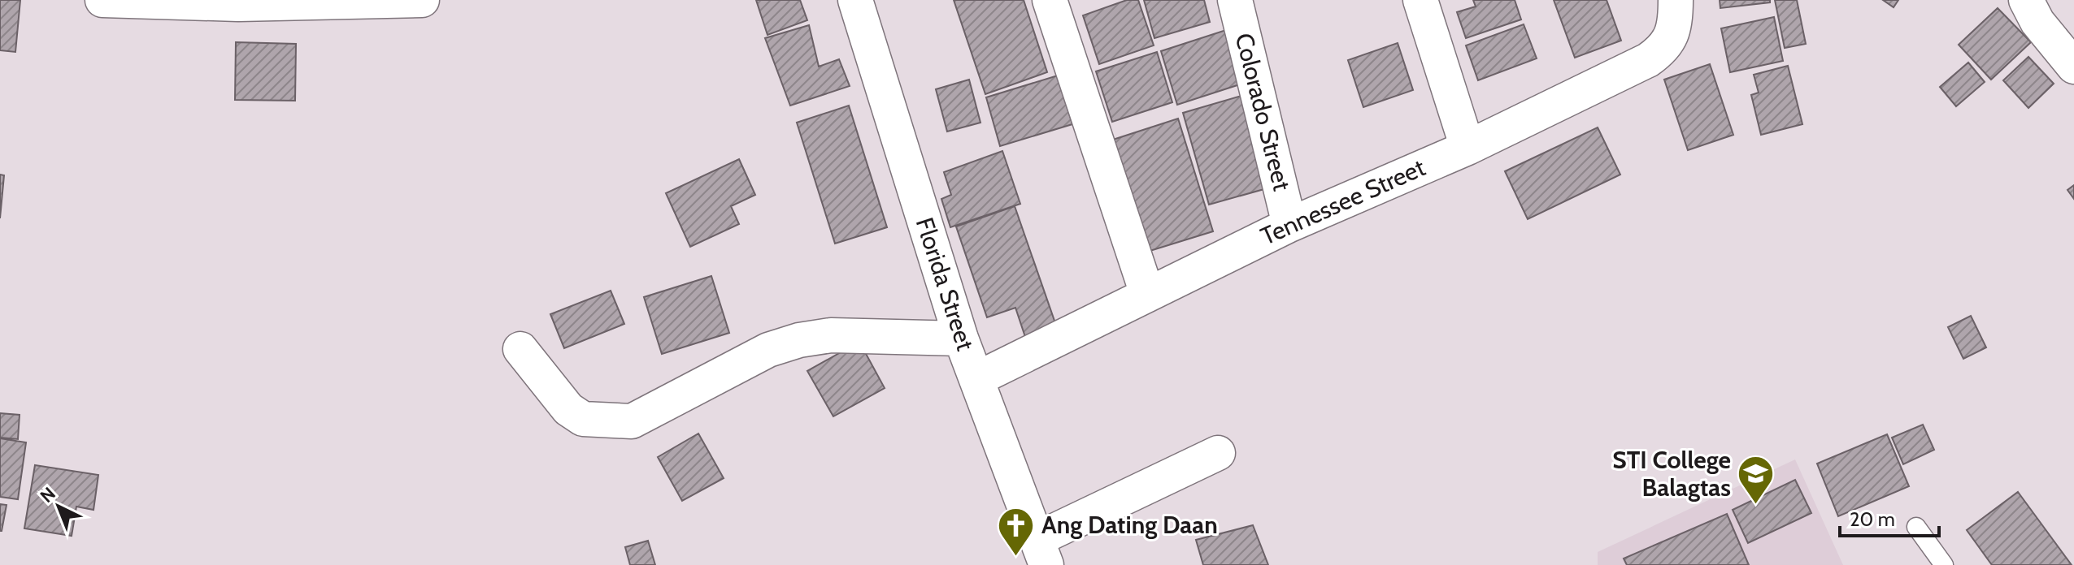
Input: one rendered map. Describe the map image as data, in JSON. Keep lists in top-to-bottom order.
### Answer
{
  "streets": {
    "street": ["Colorado Street", "Tennessee Street", "Florida Street"]
  },
  "crossings": [
    ["Colorado Street", "Tennessee Street"],
    ["Tennessee Street", "Florida Street"]
  ],
  "places": {
    "school or university": ["STI College Balagtas"],
    "church": ["Ang Dating Daan"]
  },
  "scale_bar": "20 m",
  "north": "top left"
}
